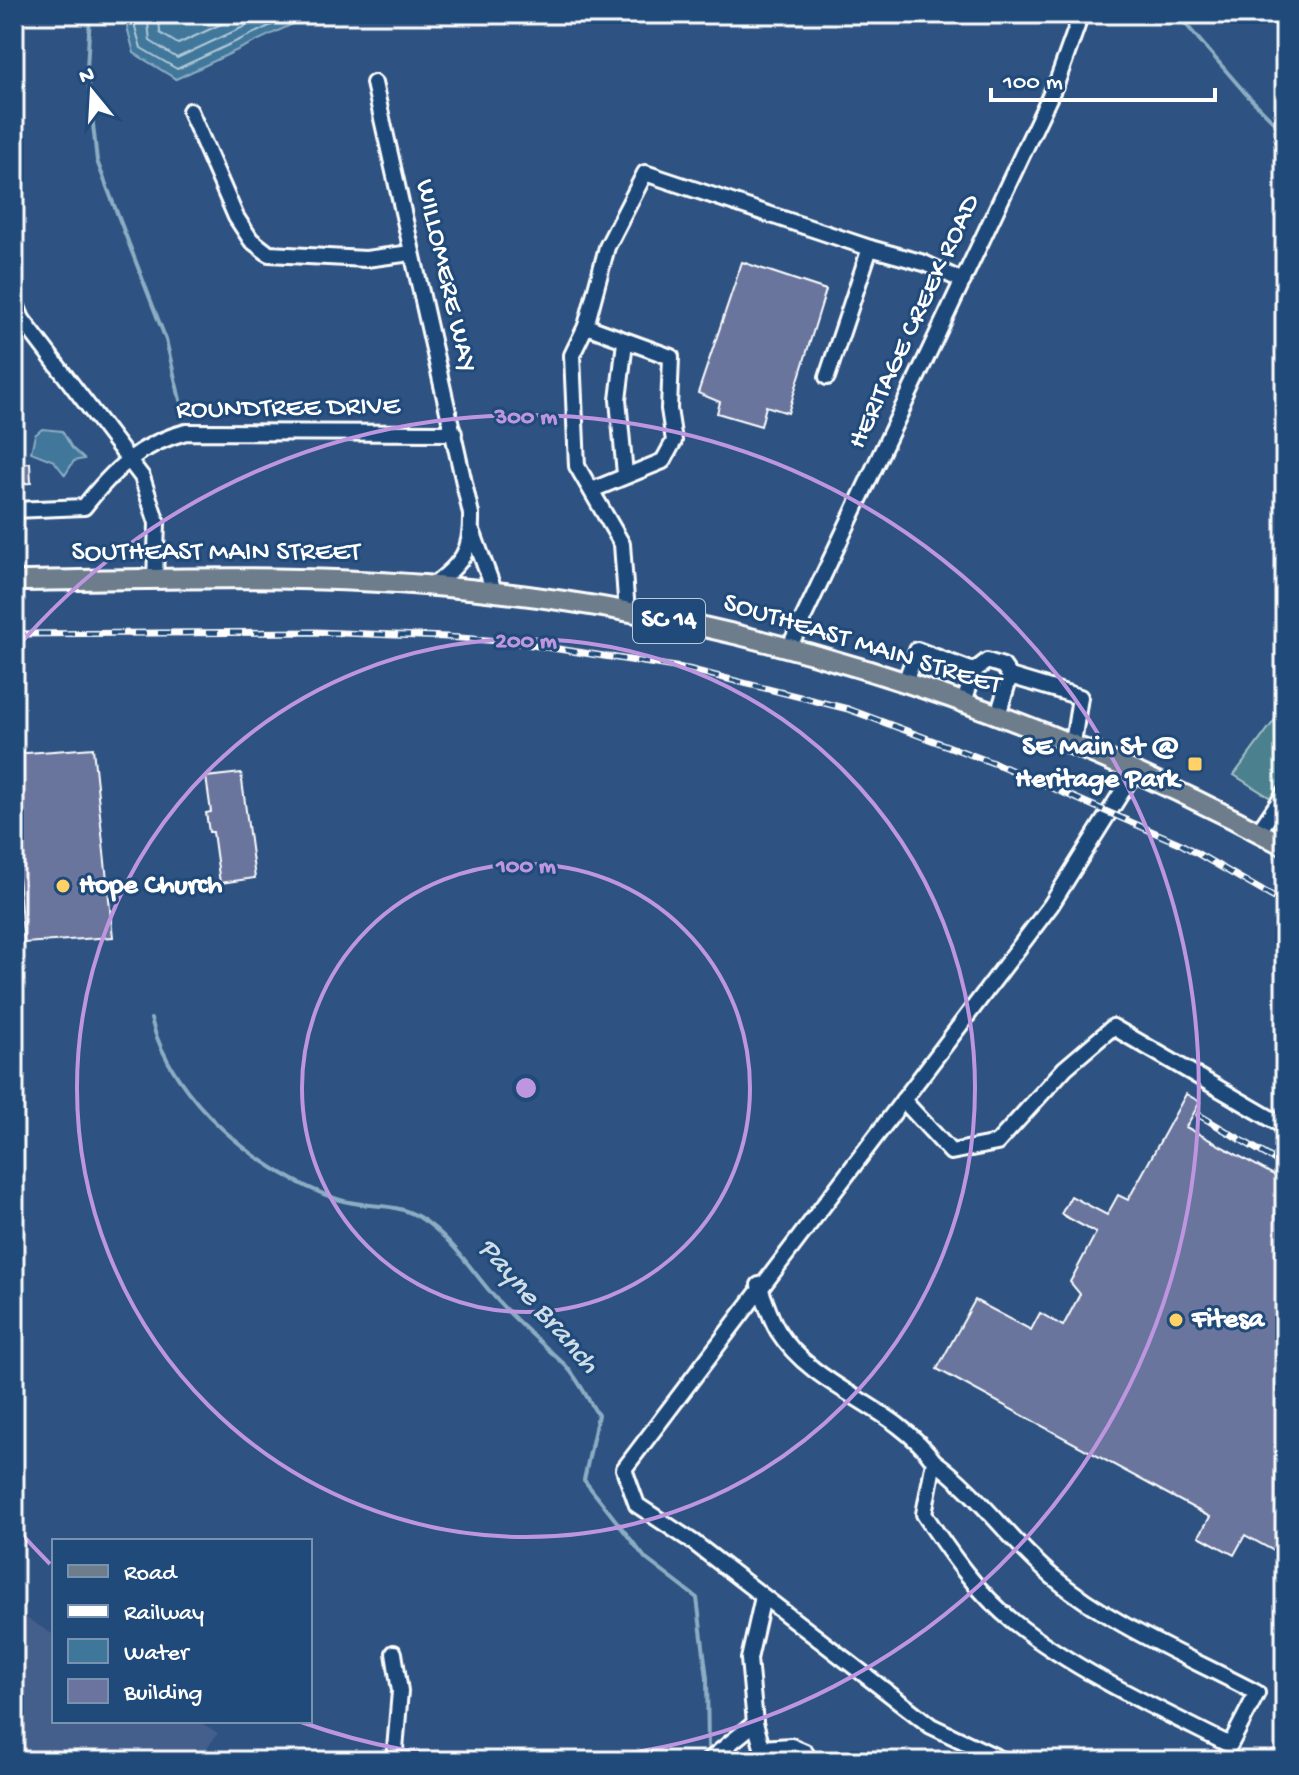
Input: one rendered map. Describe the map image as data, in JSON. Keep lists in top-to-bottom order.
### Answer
{
  "streets": {
    "main road": ["SOUTHEAST MAIN STREET", "SC 14"],
    "street": ["WILLOMERE WAY", "HERITAGE CREEK ROAD", "ROUNDTREE DRIVE"]
  },
  "crossings": [
    ["WILLOMERE WAY", "ROUNDTREE DRIVE"],
    ["WILLOMERE WAY", "SOUTHEAST MAIN STREET"],
    ["HERITAGE CREEK ROAD", "SOUTHEAST MAIN STREET"]
  ],
  "water": ["Payne Branch"],
  "places": {
    "transit": ["SE Main St @ Heritage Park"],
    "other": ["Hope Church", "Fitesa"]
  },
  "legend": [
    "Road",
    "Railway",
    "Water",
    "Building"
  ],
  "scale_bar": "100 m",
  "north": "top",
  "rings": ["300 m", "200 m", "100 m"]
}
